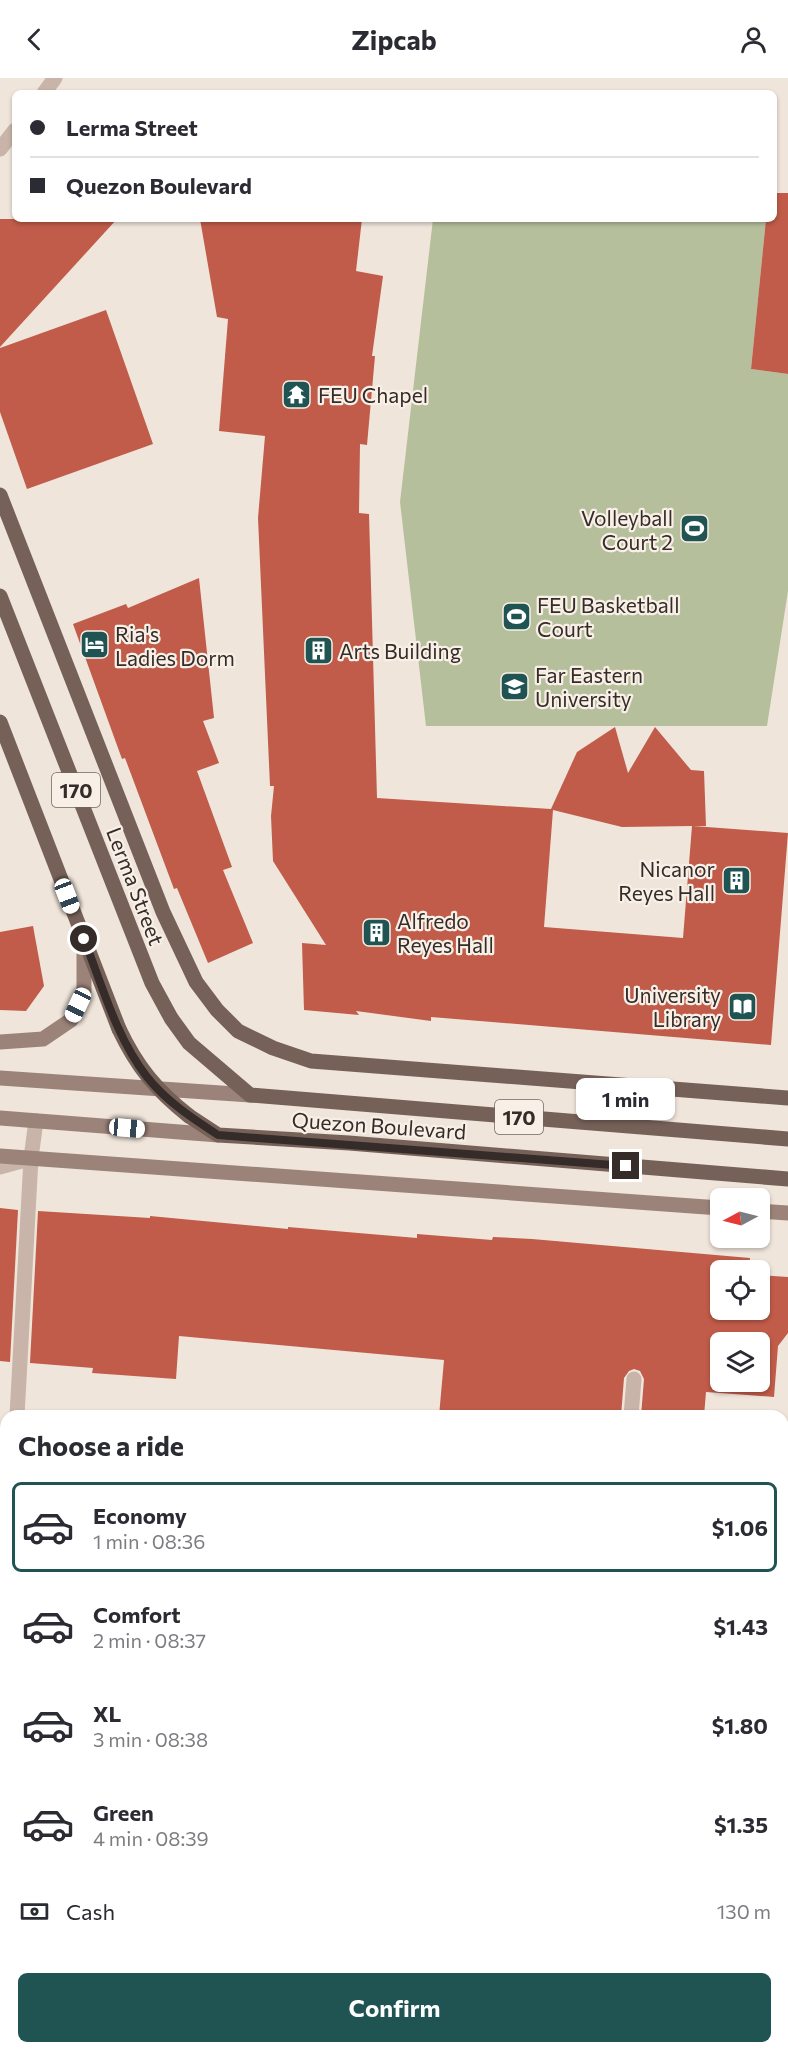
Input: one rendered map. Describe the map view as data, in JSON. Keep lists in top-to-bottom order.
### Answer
{
  "streets": {
    "main road": ["170", "Lerma Street", "Quezon Boulevard"]
  },
  "crossings": [
    ["170", "Quezon Boulevard"],
    ["Lerma Street", "Quezon Boulevard"]
  ],
  "places": {
    "temple": ["FEU Chapel"],
    "sports": ["Volleyball Court 2", "FEU Basketball Court"],
    "hotel": ["Ria's Ladies Dorm"],
    "building": ["Arts Building", "Nicanor Reyes Hall", "Alfredo Reyes Hall"],
    "school or university": ["Far Eastern University"],
    "library": ["University Library"]
  },
  "north": "left",
  "page": {
    "header": "Zipcab",
    "banner": ["Lerma Street", "Quezon Boulevard"],
    "bubble": "1 min",
    "heading": "Choose a ride",
    "list": [
      {
        "name": "Economy",
        "note": "1 min · 08:36",
        "value": "$1.06"
      },
      {
        "name": "Comfort",
        "note": "2 min · 08:37",
        "value": "$1.43"
      },
      {
        "name": "XL",
        "note": "3 min · 08:38",
        "value": "$1.80"
      },
      {
        "name": "Green",
        "note": "4 min · 08:39",
        "value": "$1.35"
      }
    ],
    "pay": ["Cash", "130 m"],
    "buttons": "Confirm"
  }
}
